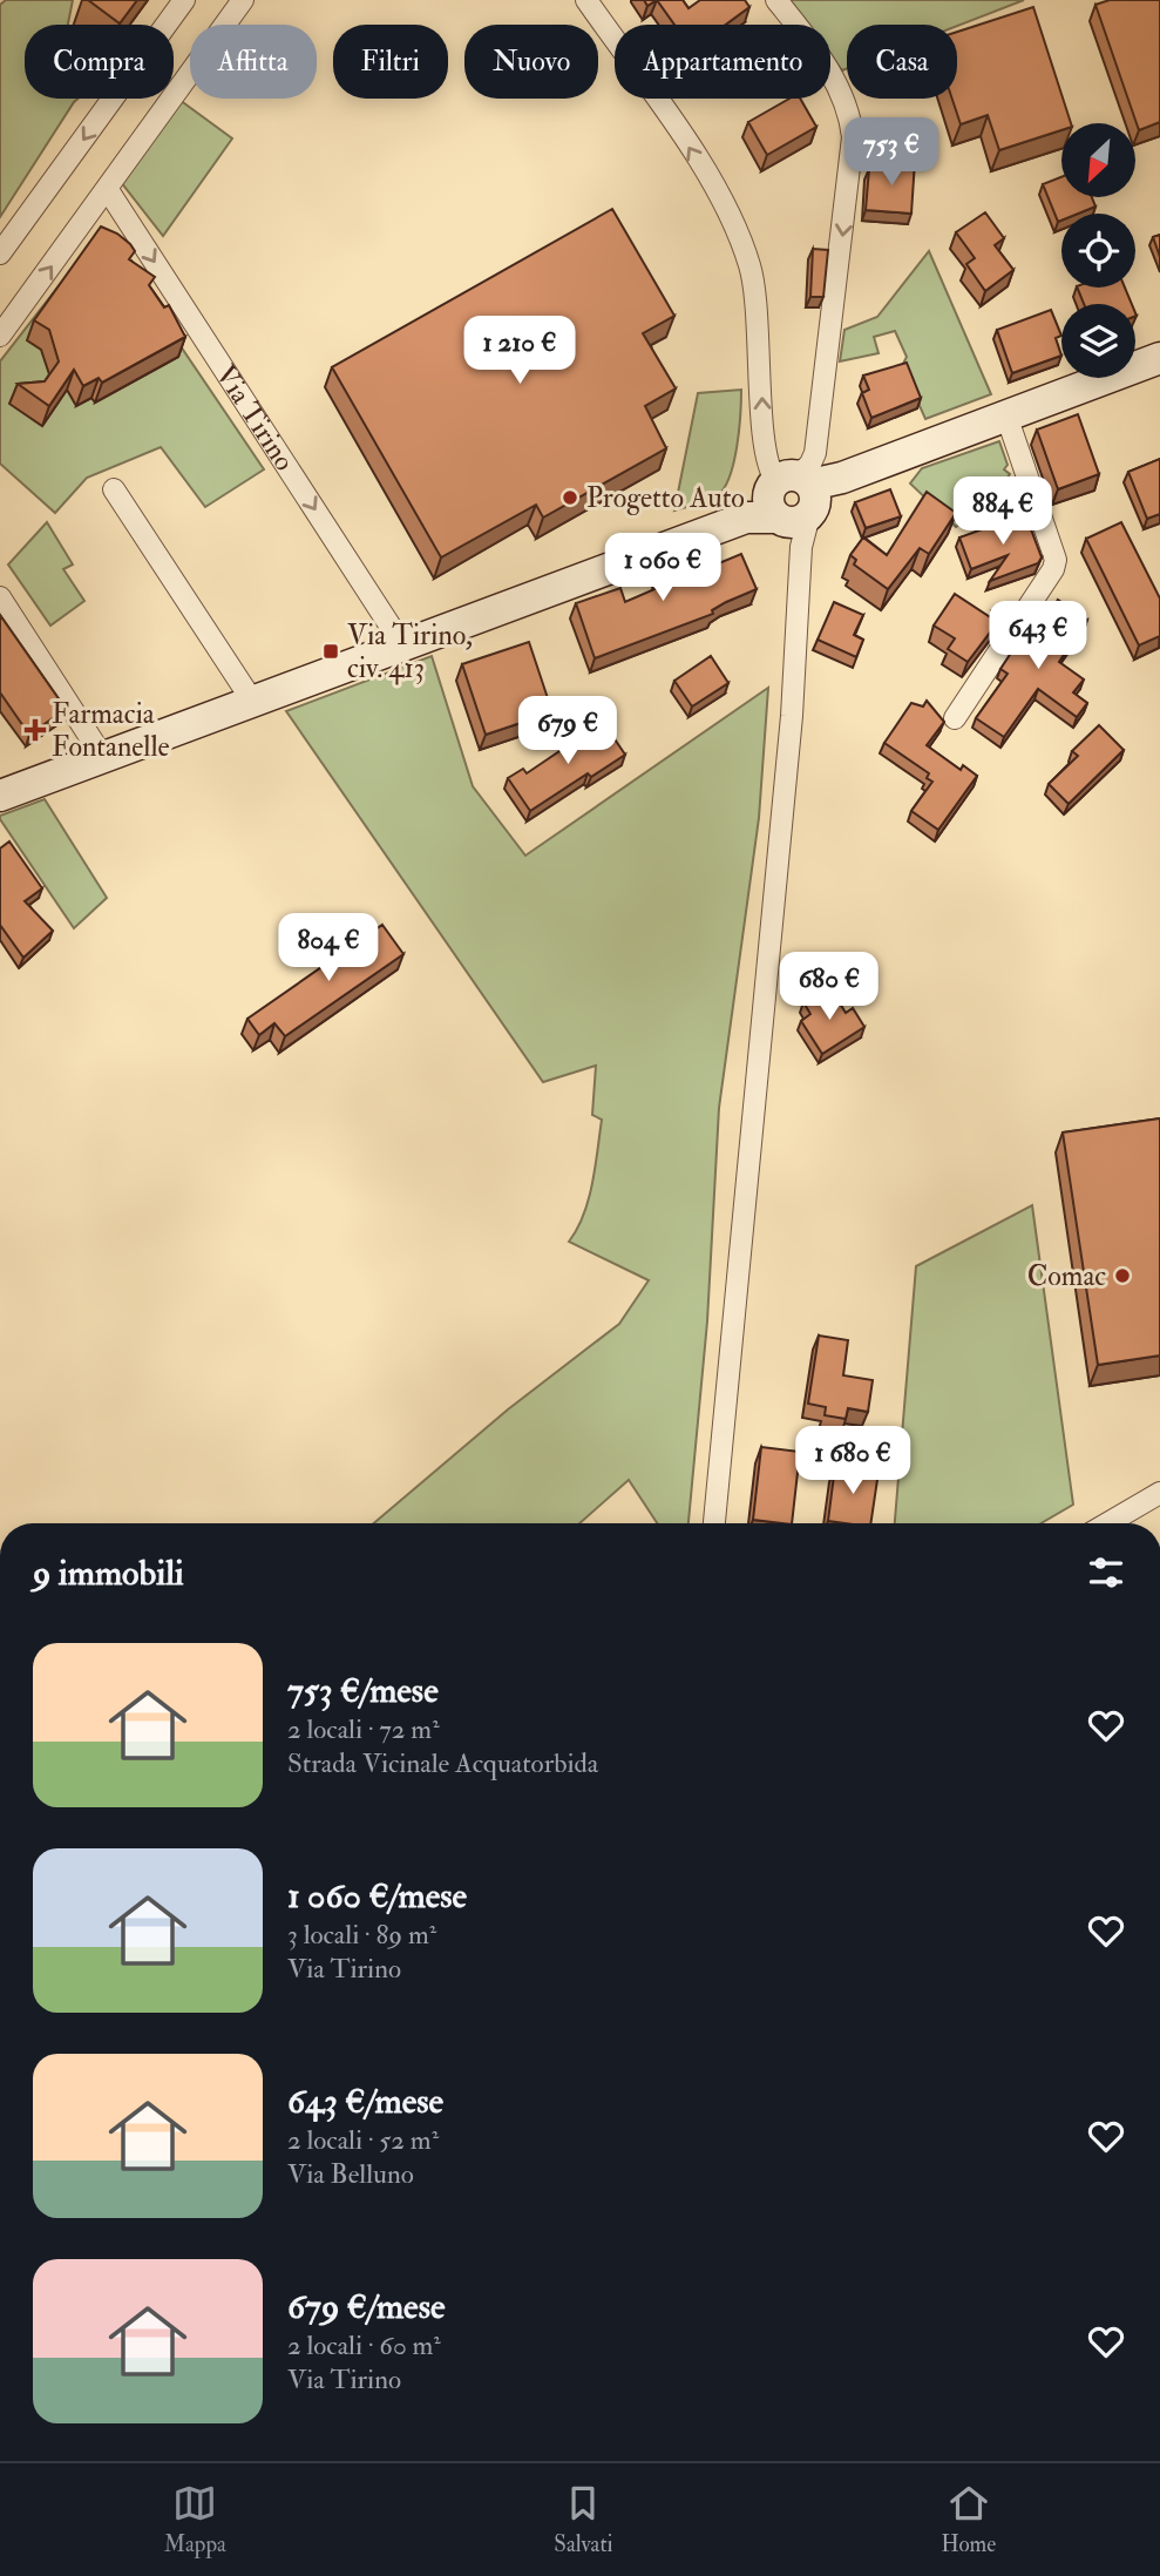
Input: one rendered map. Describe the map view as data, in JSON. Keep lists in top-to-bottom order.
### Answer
{
  "streets": {
    "street": ["Via Tirino"]
  },
  "places": {
    "other": ["Progetto Auto", "Comac"],
    "transit": ["Via Tirino, civ. 413"],
    "health": ["Farmacia Fontanelle"]
  },
  "north": "bottom left",
  "page": {
    "chip": [
      "Compra",
      "Affitta",
      "Filtri",
      "Nuovo",
      "Appartamento",
      "Casa"
    ],
    "price": [
      "753 €",
      "1 210 €",
      "884 €",
      "1 060 €",
      "643 €",
      "679 €",
      "804 €",
      "680 €",
      "1 680 €"
    ],
    "heading": "9 immobili",
    "list": [
      {
        "name": "753 €/mese",
        "note": "2 locali · 72 m² · Strada Vicinale Acquatorbida"
      },
      {
        "name": "1 060 €/mese",
        "note": "3 locali · 89 m² · Via Tirino"
      },
      {
        "name": "643 €/mese",
        "note": "2 locali · 52 m² · Via Belluno"
      },
      {
        "name": "679 €/mese",
        "note": "2 locali · 60 m² · Via Tirino"
      }
    ],
    "tabs": ["Mappa", "Salvati", "Home"]
  }
}
